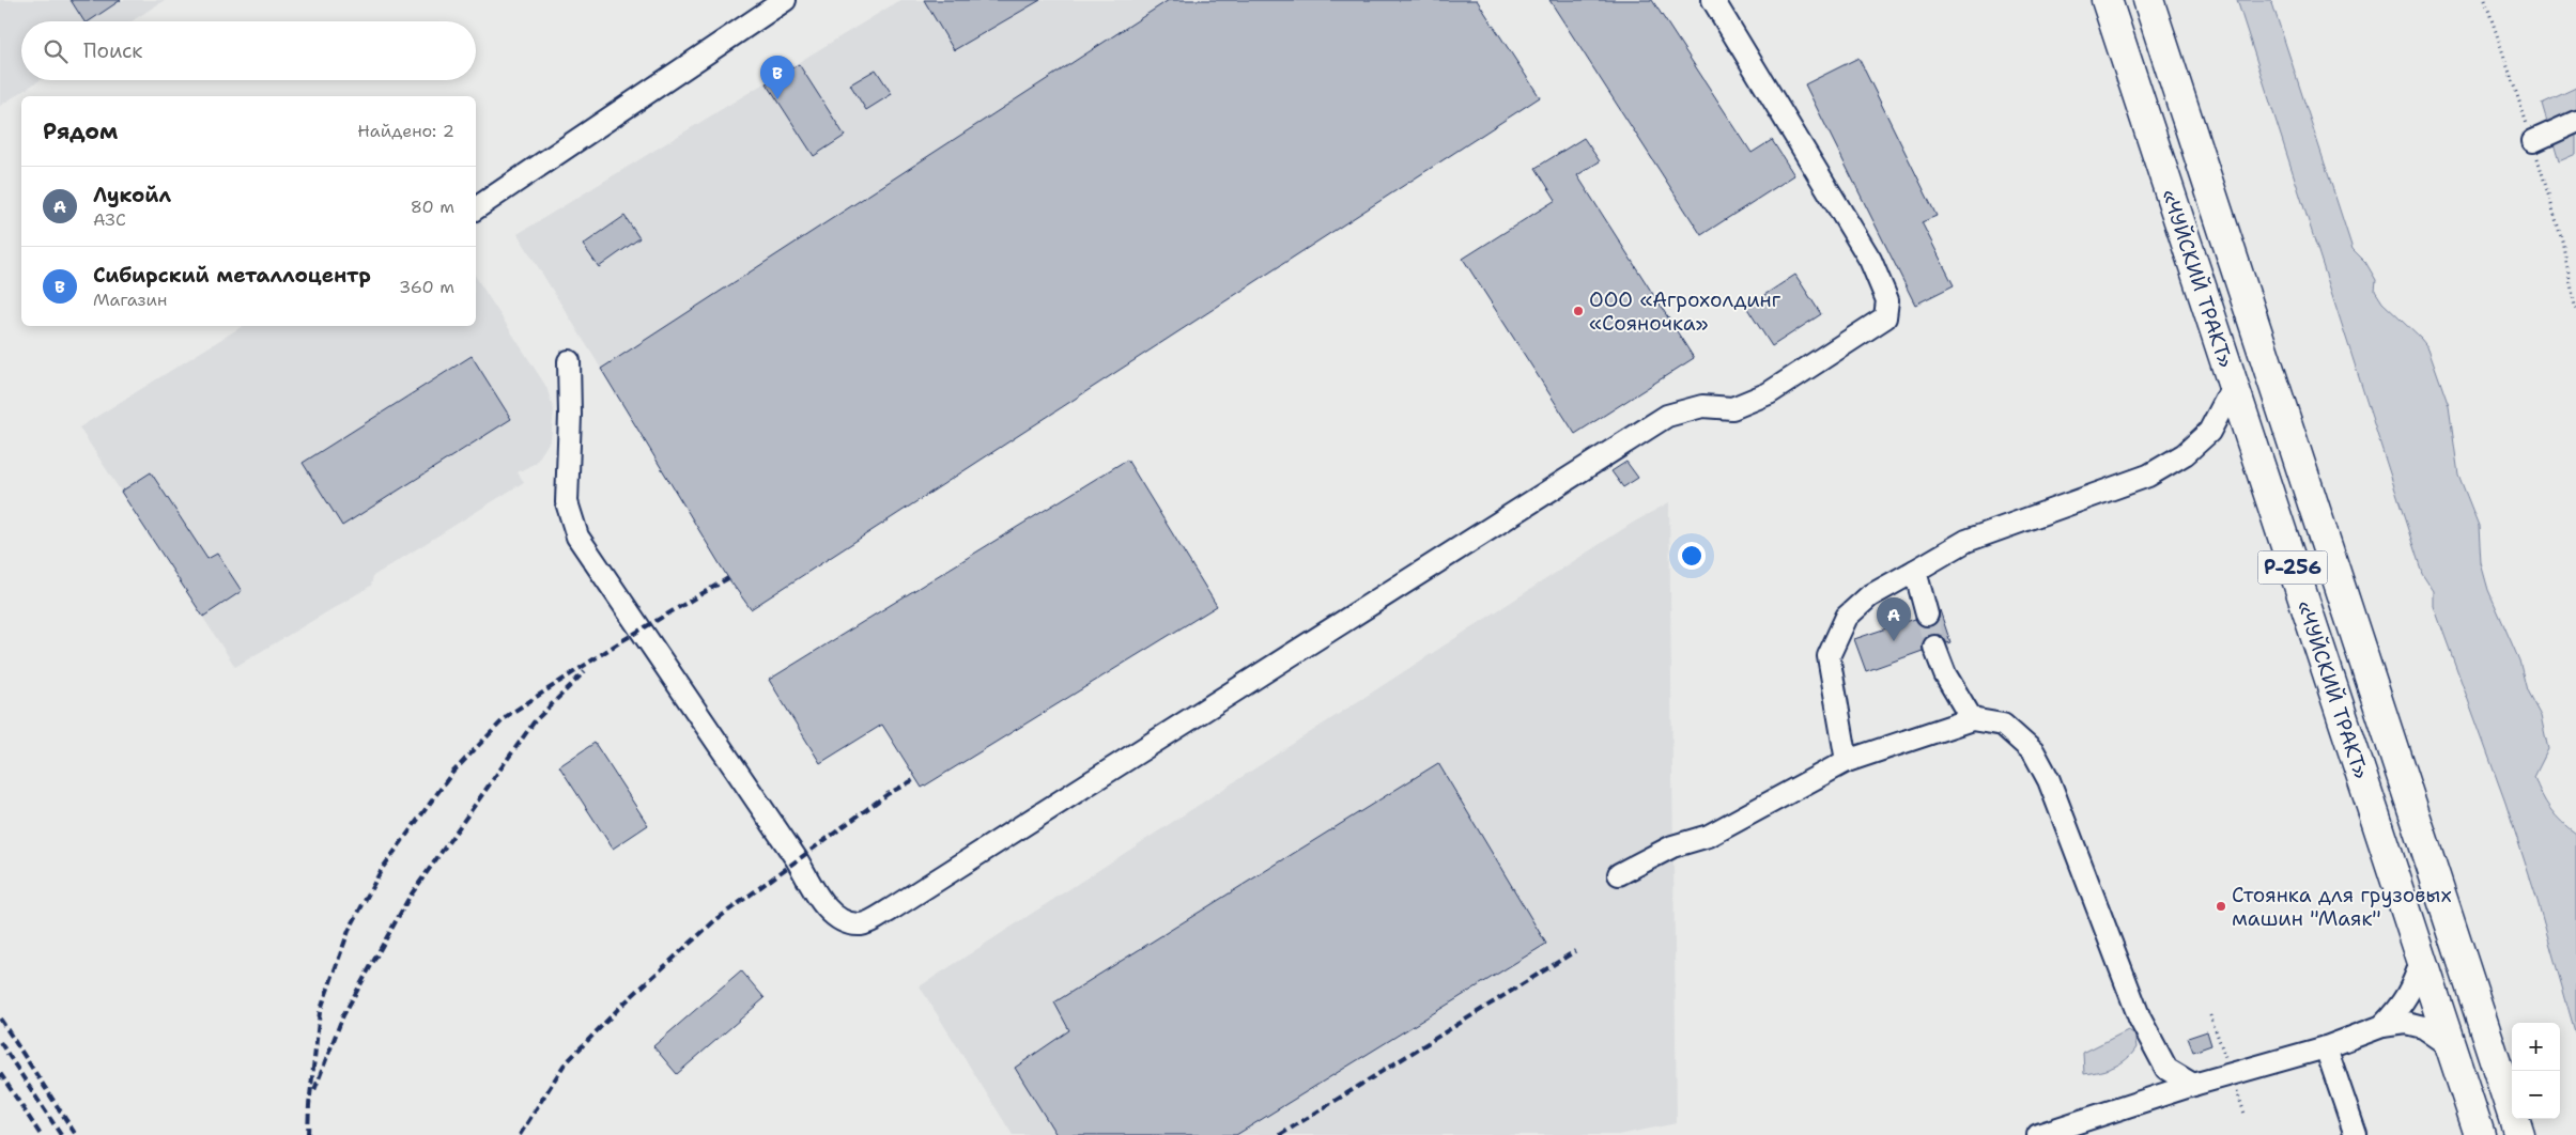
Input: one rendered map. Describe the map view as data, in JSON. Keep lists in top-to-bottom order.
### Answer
{
  "streets": {
    "highway": ["«ЧУЙСКИЙ ТРАКТ»", "Р-256"]
  },
  "places": ["ООО «Агрохолдинг «Сояночка»", "Стоянка для грузовых машин \"Маяк\""],
  "page": {
    "search": "Поиск",
    "pins": ["B", "A"],
    "heading": ["Рядом", "Найдено: 2"],
    "list": [
      {
        "mark": "A",
        "name": "Лукойл",
        "note": "АЗС",
        "value": "80 m"
      },
      {
        "mark": "B",
        "name": "Сибирский металлоцентр",
        "note": "Магазин",
        "value": "360 m"
      }
    ],
    "map_buttons": ["+", "−"]
  }
}
